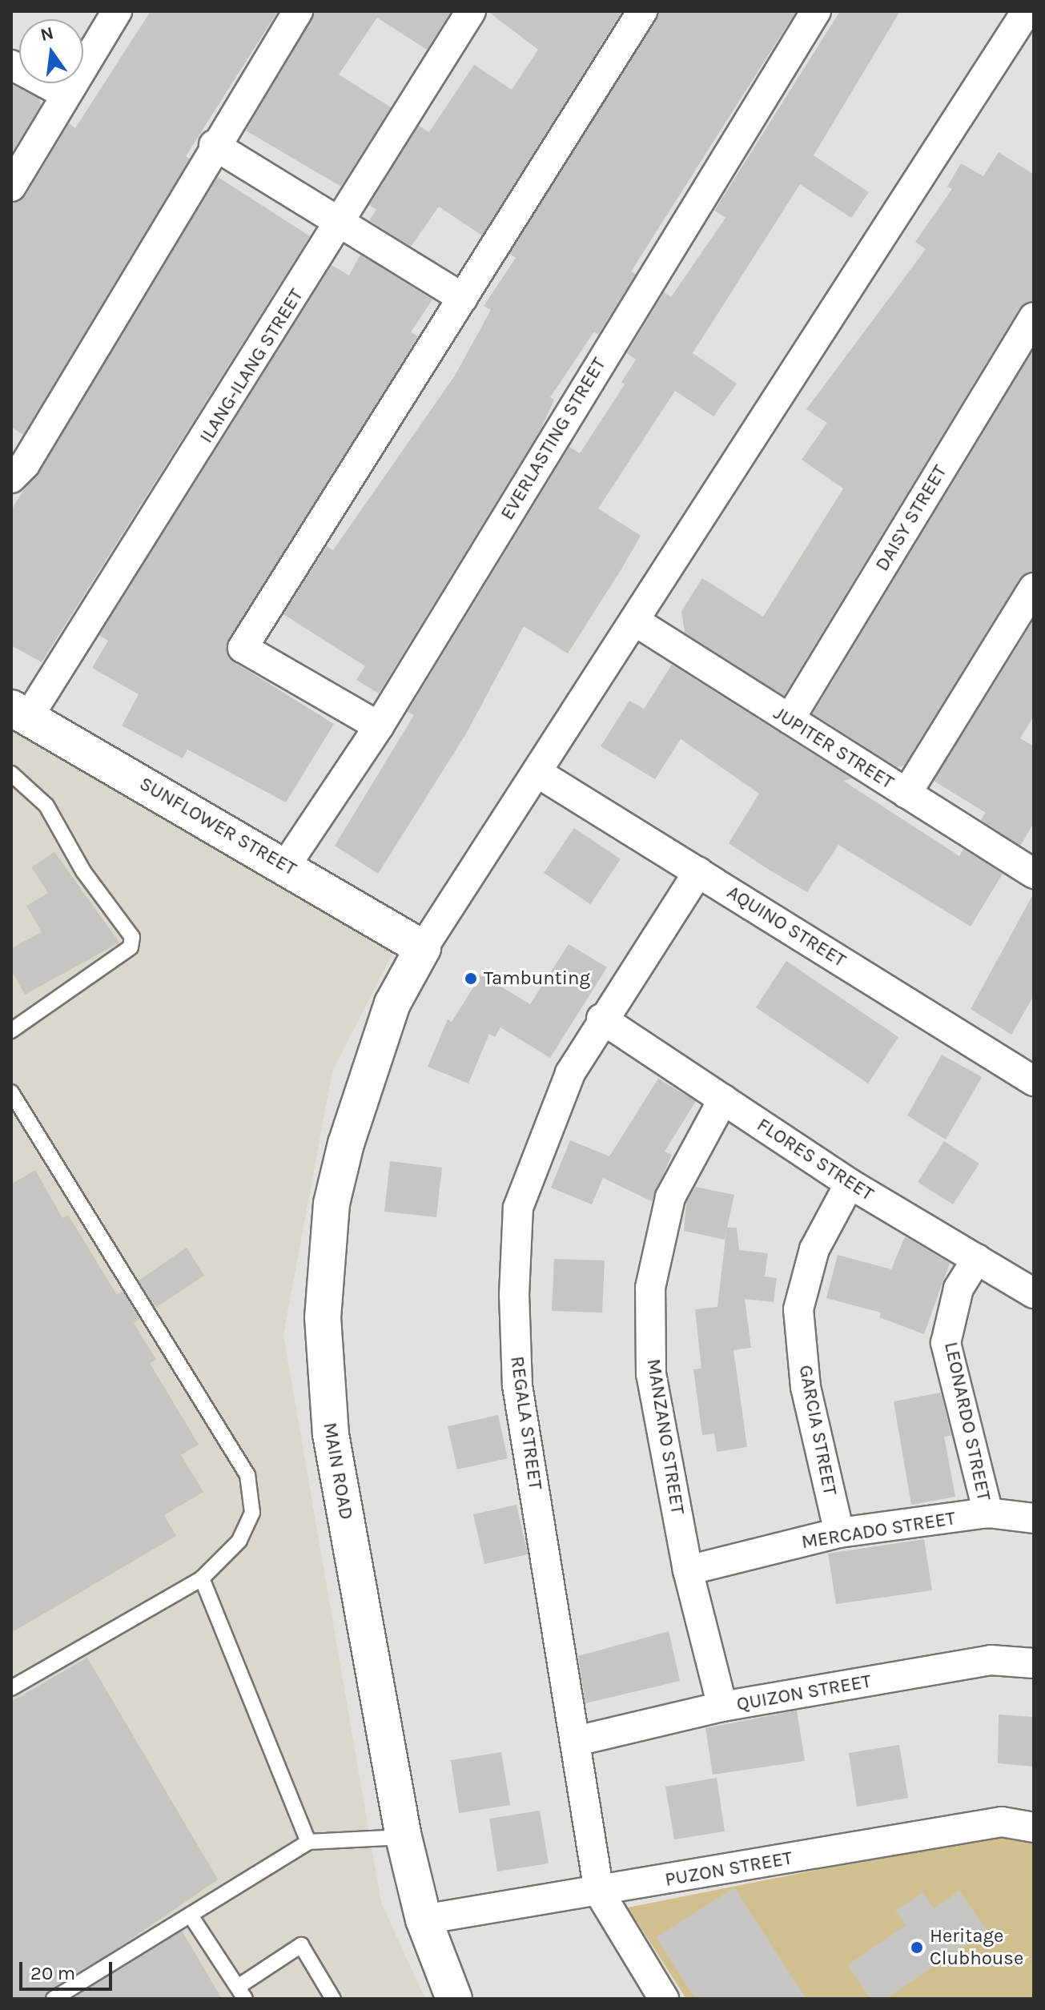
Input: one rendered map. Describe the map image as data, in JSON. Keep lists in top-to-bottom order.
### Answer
{
  "streets": {
    "main road": ["SUNFLOWER STREET", "MAIN ROAD"],
    "street": [
      "ILANG-ILANG STREET",
      "EVERLASTING STREET",
      "DAISY STREET",
      "JUPITER STREET",
      "AQUINO STREET",
      "FLORES STREET",
      "LEONARDO STREET",
      "REGALA STREET",
      "GARCIA STREET",
      "MANZANO STREET",
      "MERCADO STREET",
      "QUIZON STREET",
      "PUZON STREET"
    ]
  },
  "crossings": [
    ["ILANG-ILANG STREET", "SUNFLOWER STREET"],
    ["EVERLASTING STREET", "SUNFLOWER STREET"],
    ["DAISY STREET", "JUPITER STREET"],
    ["SUNFLOWER STREET", "MAIN ROAD"],
    ["AQUINO STREET", "REGALA STREET"],
    ["FLORES STREET", "LEONARDO STREET"],
    ["FLORES STREET", "REGALA STREET"],
    ["FLORES STREET", "GARCIA STREET"],
    ["FLORES STREET", "MANZANO STREET"],
    ["LEONARDO STREET", "MERCADO STREET"],
    ["REGALA STREET", "QUIZON STREET"],
    ["REGALA STREET", "PUZON STREET"],
    ["GARCIA STREET", "MERCADO STREET"],
    ["MANZANO STREET", "MERCADO STREET"],
    ["MANZANO STREET", "QUIZON STREET"],
    ["MAIN ROAD", "PUZON STREET"]
  ],
  "places": ["Tambunting", "Heritage Clubhouse"],
  "scale_bar": "20 m",
  "north": "top"
}
